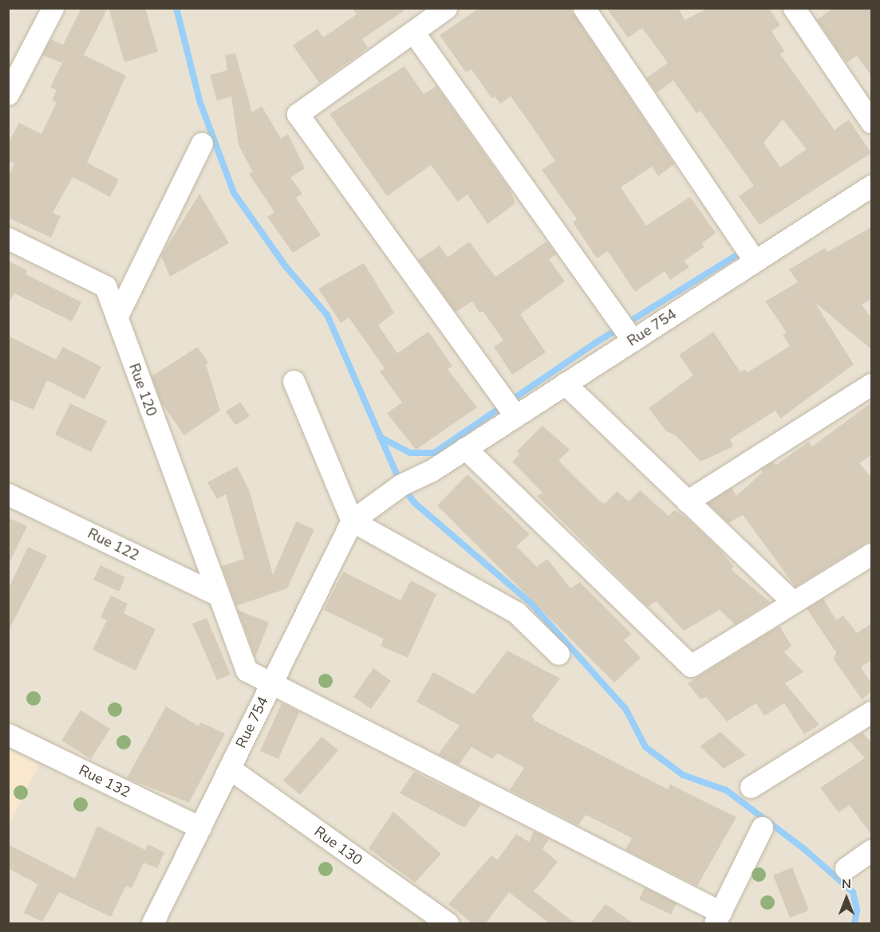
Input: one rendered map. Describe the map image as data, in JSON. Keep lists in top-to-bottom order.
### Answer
{
  "streets": {
    "street": [
      "Rue 754",
      "Rue 120",
      "Rue 122",
      "Rue 132",
      "Rue 130"
    ]
  },
  "crossings": [
    ["Rue 754", "Rue 120"],
    ["Rue 754", "Rue 132"],
    ["Rue 754", "Rue 130"],
    ["Rue 120", "Rue 122"]
  ],
  "north": "top"
}
